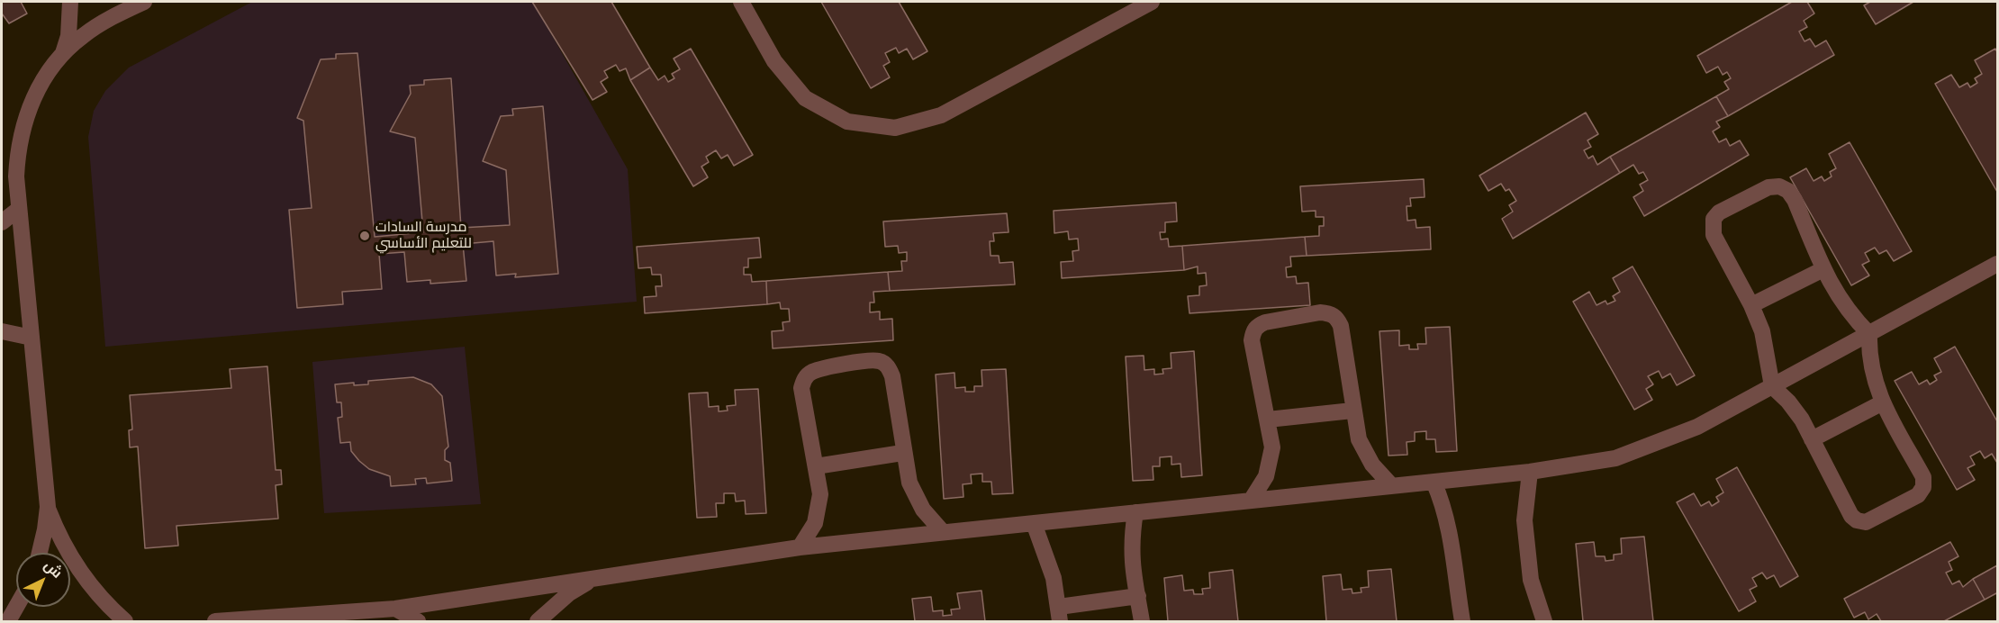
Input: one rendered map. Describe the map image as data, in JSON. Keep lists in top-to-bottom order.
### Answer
{
  "places": ["مدرسة السادات للتعليم الأساسي"],
  "north": "top right"
}
